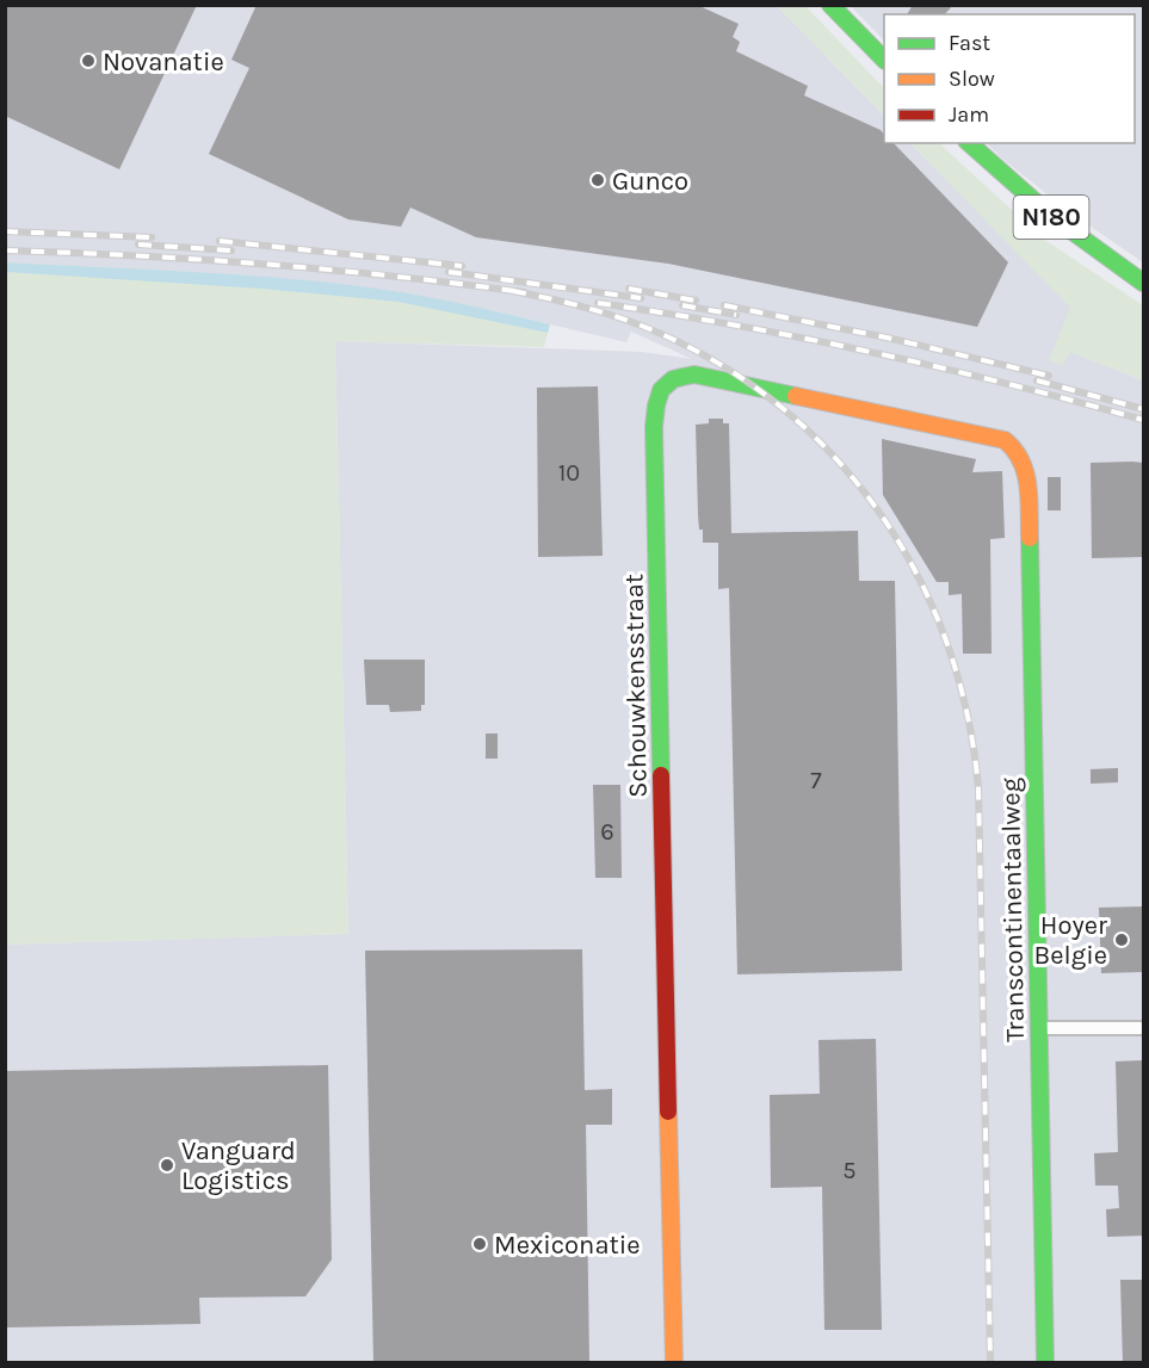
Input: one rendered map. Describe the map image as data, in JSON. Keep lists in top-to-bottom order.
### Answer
{
  "streets": {
    "street": ["N180", "Schouwkensstraat", "Transcontinentaalweg"]
  },
  "crossings": [
    ["Schouwkensstraat", "Transcontinentaalweg"]
  ],
  "places": [
    "Novanatie",
    "Gunco",
    "Hoyer Belgie",
    "Vanguard Logistics",
    "Mexiconatie"
  ],
  "house_numbers": [
    "10",
    "7",
    "6",
    "5"
  ],
  "legend": ["Fast", "Slow", "Jam"]
}
